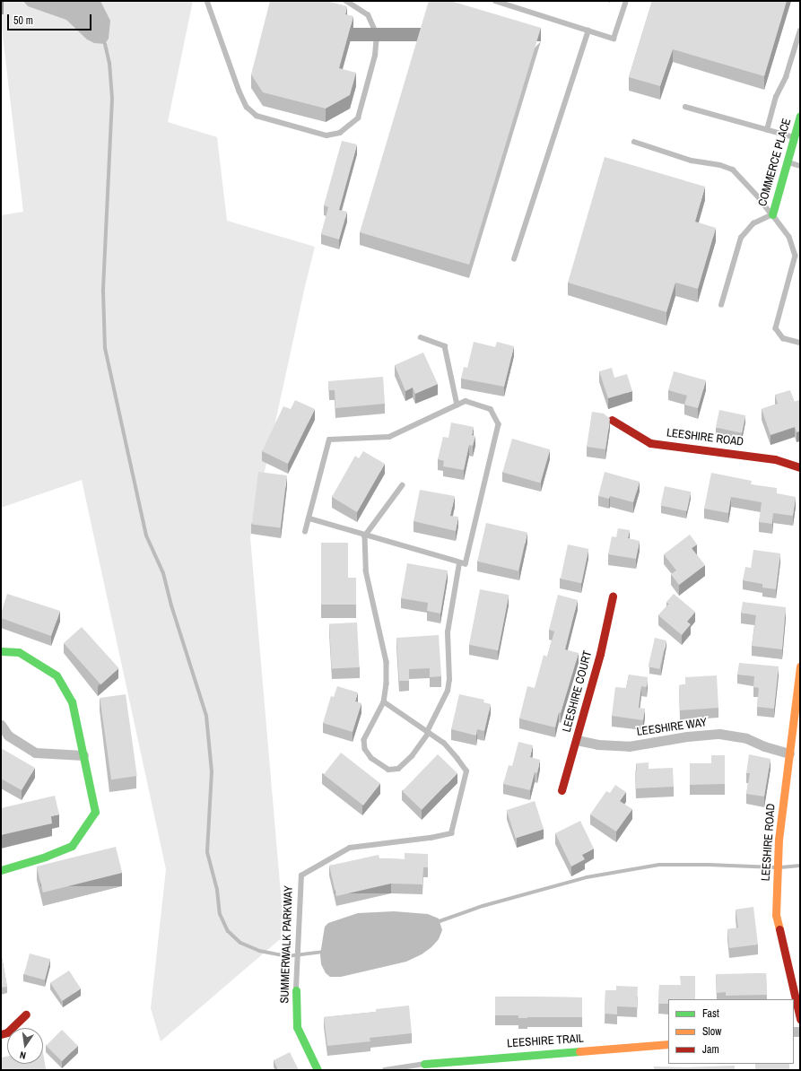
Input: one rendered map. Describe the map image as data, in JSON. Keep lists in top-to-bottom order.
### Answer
{
  "streets": {
    "street": [
      "COMMERCE PLACE",
      "LEESHIRE ROAD",
      "LEESHIRE COURT",
      "LEESHIRE WAY",
      "SUMMERWALK PARKWAY",
      "LEESHIRE TRAIL"
    ]
  },
  "crossings": [
    ["LEESHIRE ROAD", "LEESHIRE WAY"],
    ["LEESHIRE COURT", "LEESHIRE WAY"]
  ],
  "legend": ["Fast", "Slow", "Jam"],
  "scale_bar": "50 m",
  "north": "bottom"
}
